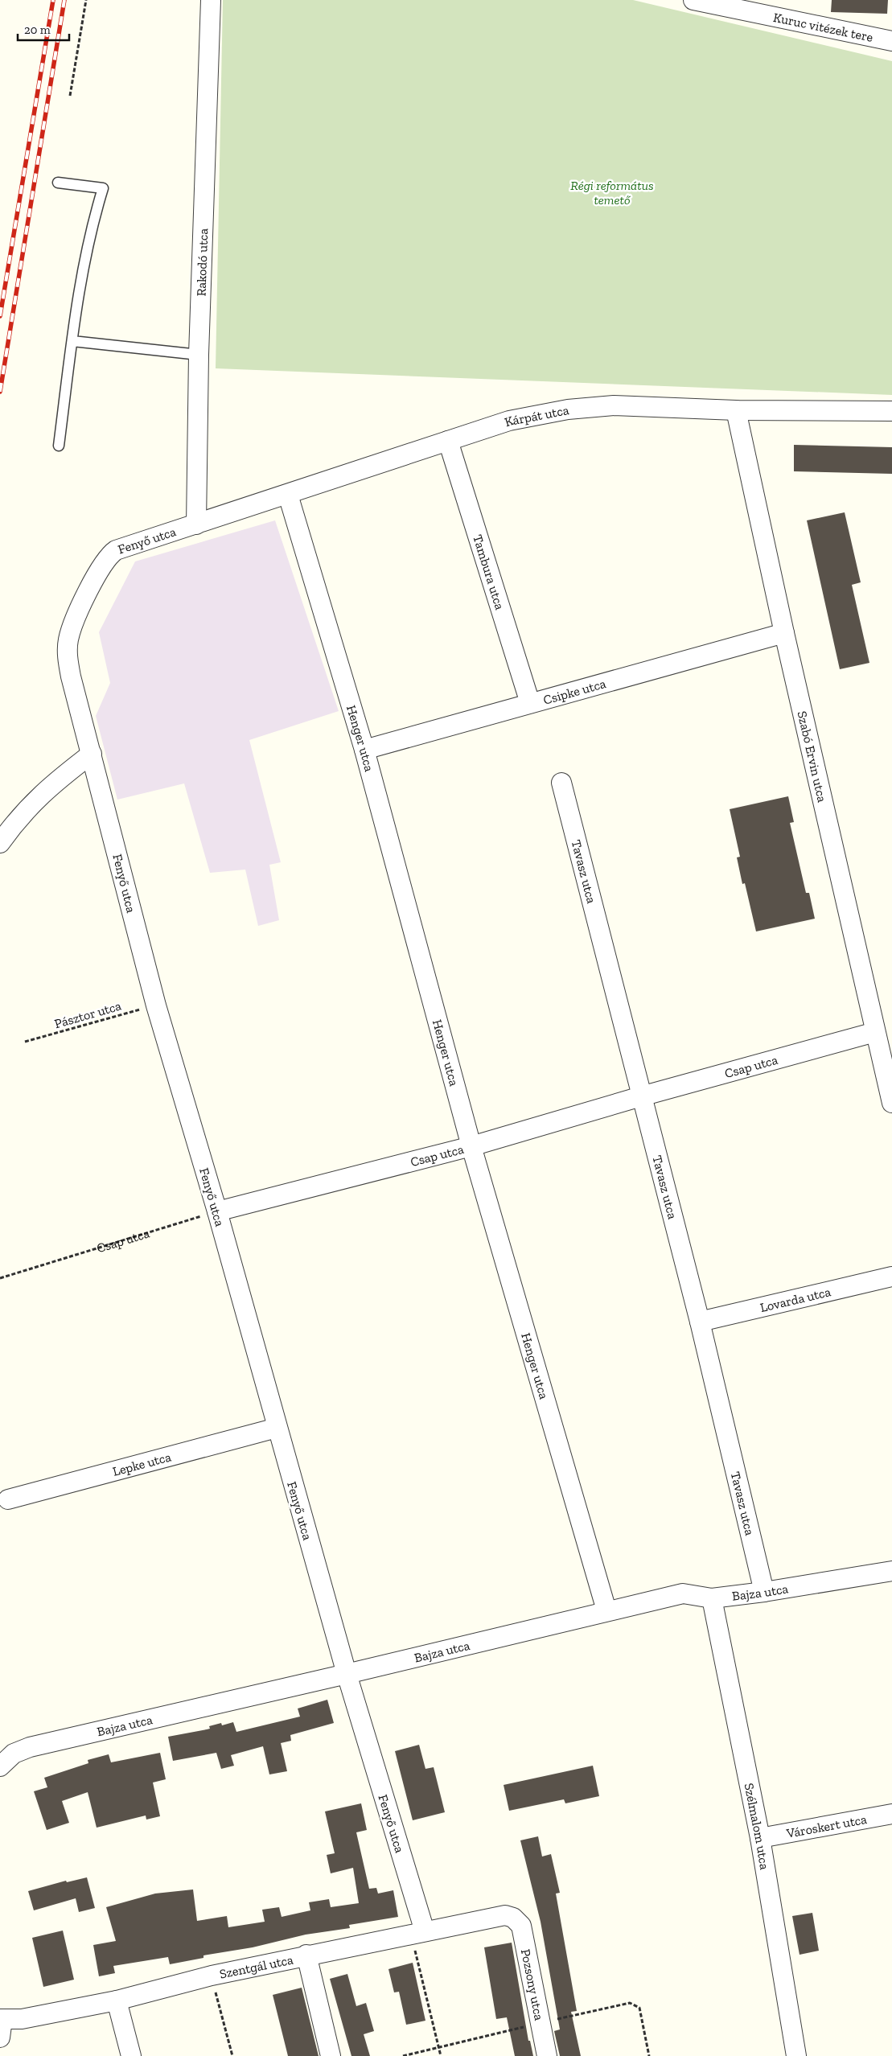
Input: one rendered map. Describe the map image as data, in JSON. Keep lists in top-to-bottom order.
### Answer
{
  "streets": {
    "street": [
      "Kuruc vitézek tere",
      "Rakodó utca",
      "Kárpát utca",
      "Fenyő utca",
      "Tambura utca",
      "Csipke utca",
      "Henger utca",
      "Szabó Ervin utca",
      "Tavasz utca",
      "Csap utca",
      "Lovarda utca",
      "Lepke utca",
      "Bajza utca",
      "Városkert utca",
      "Szélmalom utca",
      "Szentgál utca",
      "Pozsony utca"
    ],
    "path": ["Pásztor utca"]
  },
  "crossings": [
    ["Rakodó utca", "Kárpát utca"],
    ["Rakodó utca", "Fenyő utca"],
    ["Kárpát utca", "Fenyő utca"],
    ["Kárpát utca", "Tambura utca"],
    ["Kárpát utca", "Henger utca"],
    ["Kárpát utca", "Szabó Ervin utca"],
    ["Fenyő utca", "Pásztor utca"],
    ["Fenyő utca", "Csap utca"],
    ["Fenyő utca", "Lepke utca"],
    ["Fenyő utca", "Bajza utca"],
    ["Fenyő utca", "Szentgál utca"],
    ["Tambura utca", "Csipke utca"],
    ["Csipke utca", "Henger utca"],
    ["Csipke utca", "Szabó Ervin utca"],
    ["Henger utca", "Csap utca"],
    ["Henger utca", "Bajza utca"],
    ["Szabó Ervin utca", "Csap utca"],
    ["Tavasz utca", "Csap utca"],
    ["Tavasz utca", "Lovarda utca"],
    ["Tavasz utca", "Bajza utca"],
    ["Bajza utca", "Szélmalom utca"],
    ["Városkert utca", "Szélmalom utca"],
    ["Szentgál utca", "Pozsony utca"]
  ],
  "parks": ["Régi református temető"],
  "scale_bar": "20 m"
}
